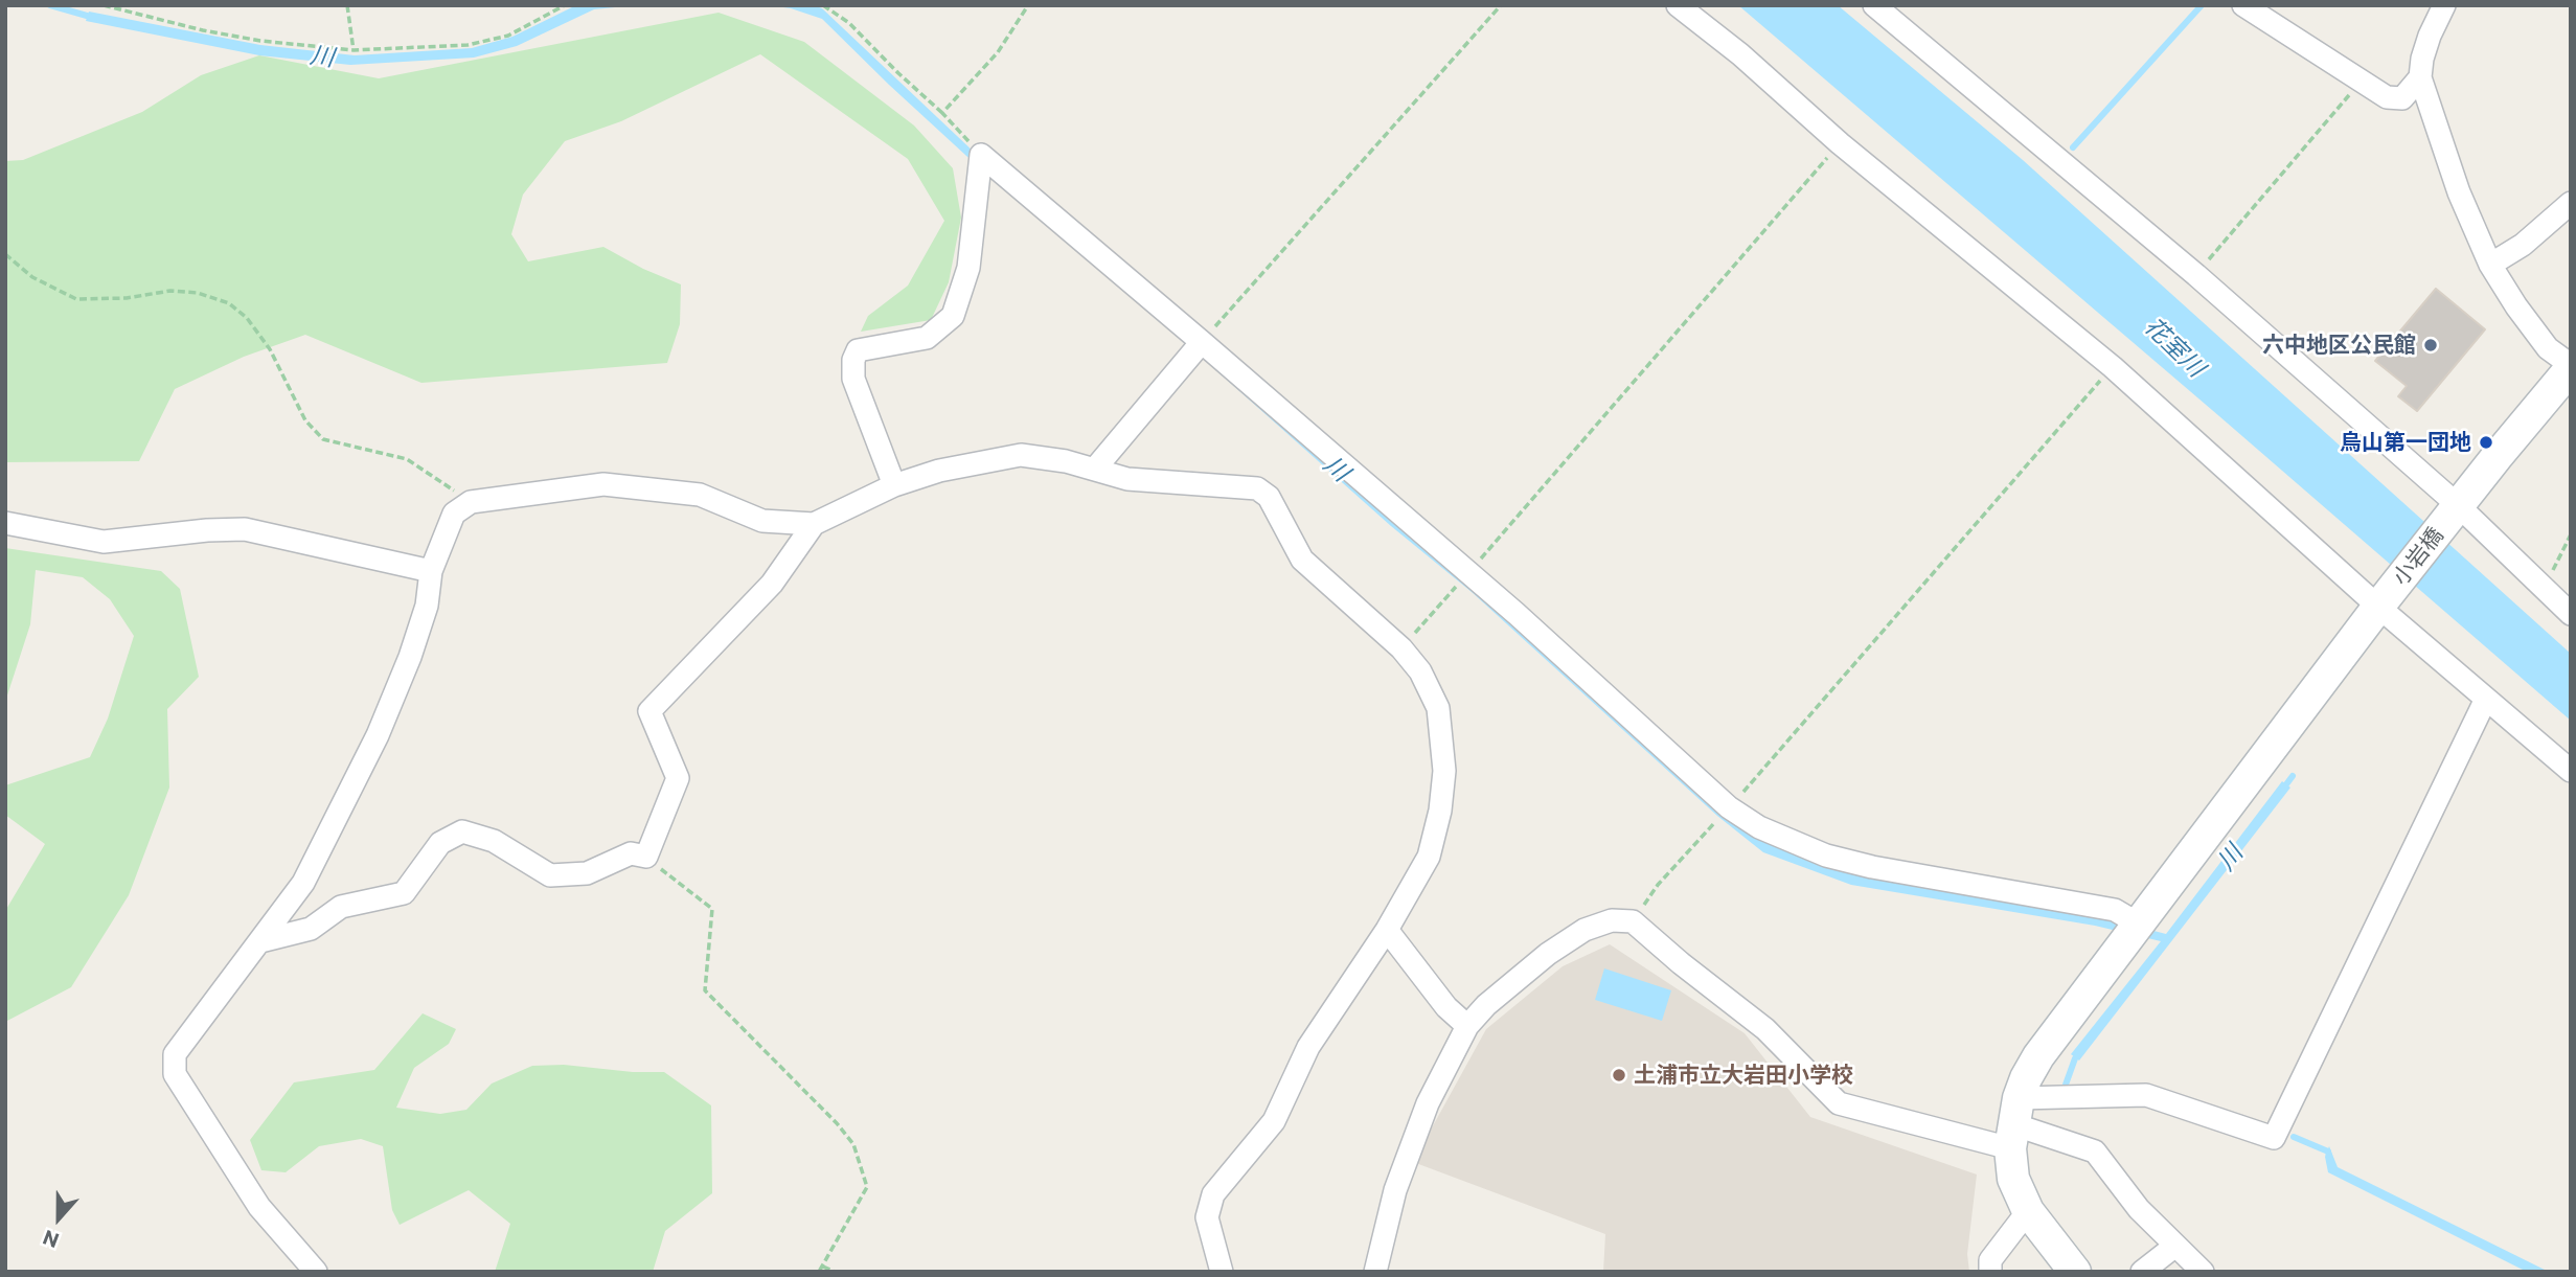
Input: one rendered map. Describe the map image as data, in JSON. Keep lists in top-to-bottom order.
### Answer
{
  "streets": {
    "street": ["小岩橋"]
  },
  "water": ["川", "花室川"],
  "places": ["六中地区公民館", "烏山第一団地", "土浦市立大岩田小学校"],
  "north": "bottom"
}
